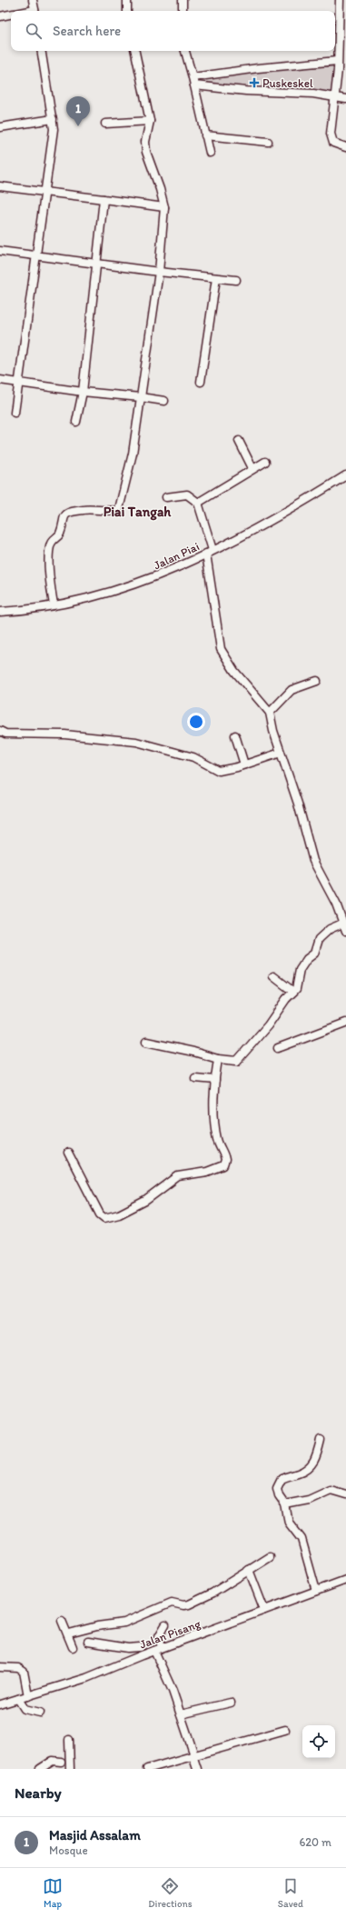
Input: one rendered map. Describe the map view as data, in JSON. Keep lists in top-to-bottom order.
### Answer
{
  "streets": {
    "street": ["Jalan Piai", "Jalan Pisang"]
  },
  "districts": ["Piai Tangah"],
  "places": {
    "health": ["Puskeskel"]
  },
  "page": {
    "search": "Search here",
    "pins": "1",
    "heading": "Nearby",
    "list": [
      {
        "mark": "1",
        "name": "Masjid Assalam",
        "note": "Mosque",
        "value": "620 m"
      }
    ],
    "nav": ["Map", "Directions", "Saved"]
  }
}
